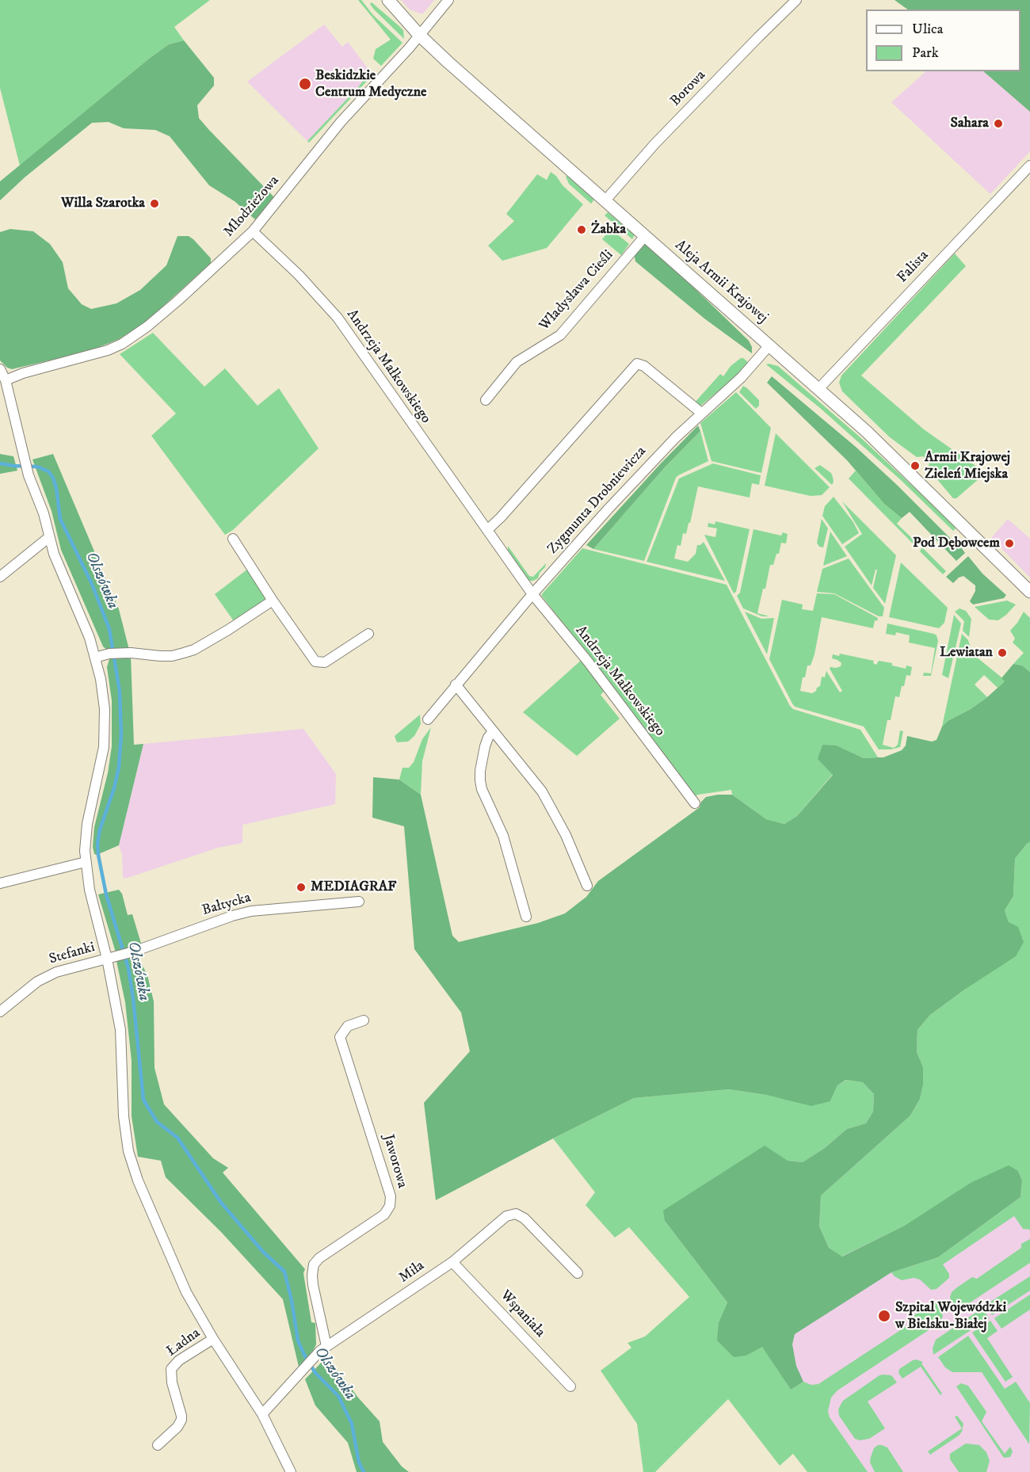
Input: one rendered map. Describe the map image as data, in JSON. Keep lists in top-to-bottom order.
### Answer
{
  "streets": {
    "street": [
      "Borowa",
      "Młodzieżowa",
      "Falista",
      "Aleja Armii Krajowej",
      "Władysława Cieśli",
      "Andrzeja Małkowskiego",
      "Zygmunta Drobniewicza",
      "Bałtycka",
      "Stefanki",
      "Jaworowa",
      "Miła",
      "Wspaniała",
      "Ładna"
    ]
  },
  "crossings": [
    ["Borowa", "Aleja Armii Krajowej"],
    ["Młodzieżowa", "Aleja Armii Krajowej"],
    ["Młodzieżowa", "Andrzeja Małkowskiego"],
    ["Falista", "Aleja Armii Krajowej"],
    ["Aleja Armii Krajowej", "Władysława Cieśli"],
    ["Aleja Armii Krajowej", "Zygmunta Drobniewicza"],
    ["Andrzeja Małkowskiego", "Zygmunta Drobniewicza"],
    ["Bałtycka", "Stefanki"],
    ["Jaworowa", "Miła"],
    ["Miła", "Wspaniała"]
  ],
  "water": ["Olszówka"],
  "places": [
    "Beskidzkie Centrum Medyczne",
    "Sahara",
    "Willa Szarotka",
    "Żabka",
    "Armii Krajowej Zieleń Miejska",
    "Pod Dębowcem",
    "Lewiatan",
    "MEDIAGRAF",
    "Szpital Wojewódzki w Bielsku-Białej"
  ],
  "legend": ["Ulica", "Park"]
}
